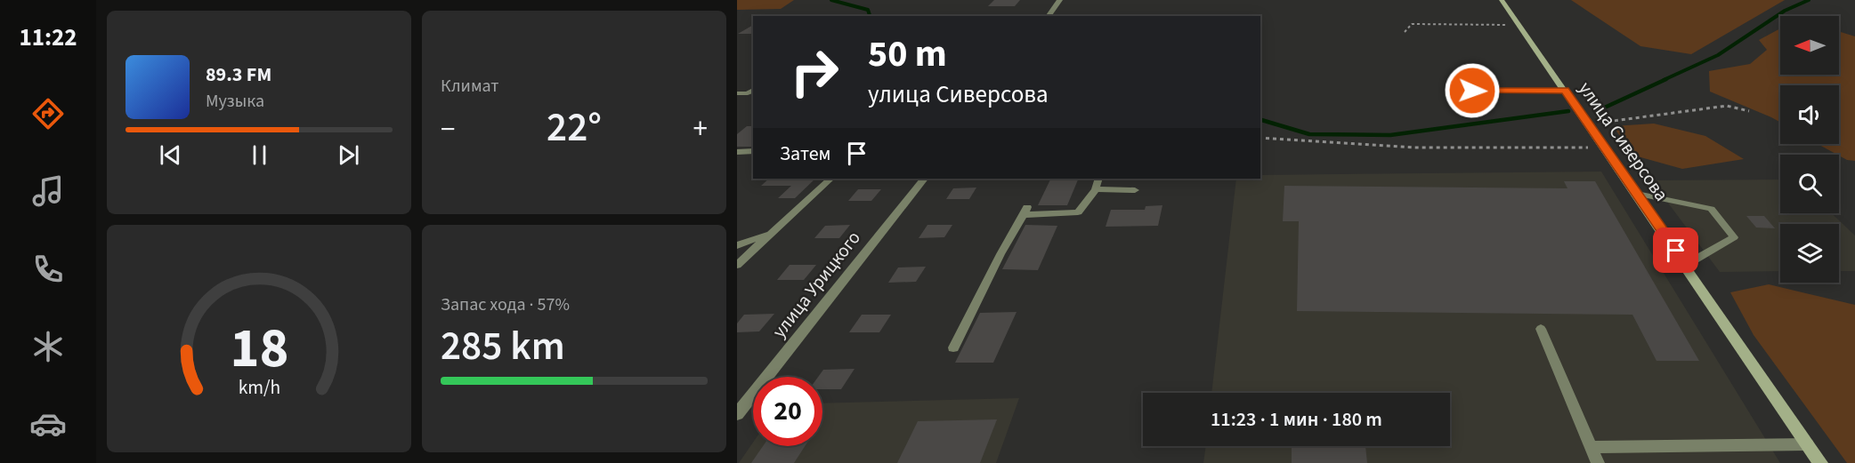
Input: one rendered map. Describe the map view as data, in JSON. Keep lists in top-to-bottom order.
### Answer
{
  "streets": {
    "street": ["улица Сиверсова", "улица Урицкого"]
  },
  "north": "left",
  "page": {
    "tabs": "11:22",
    "tile": [
      "Климат",
      ["Запас хода · 57%", "285 km"]
    ],
    "turn": ["50 m", "улица Сиверсова"],
    "song": ["89.3 FM", "Музыка"],
    "heat": ["−", "22°", "+"],
    "then": "Затем",
    "limit": "20",
    "trip": "11:23 · 1 мин · 180 m",
    "gauge": ["18", "km/h"]
  }
}
